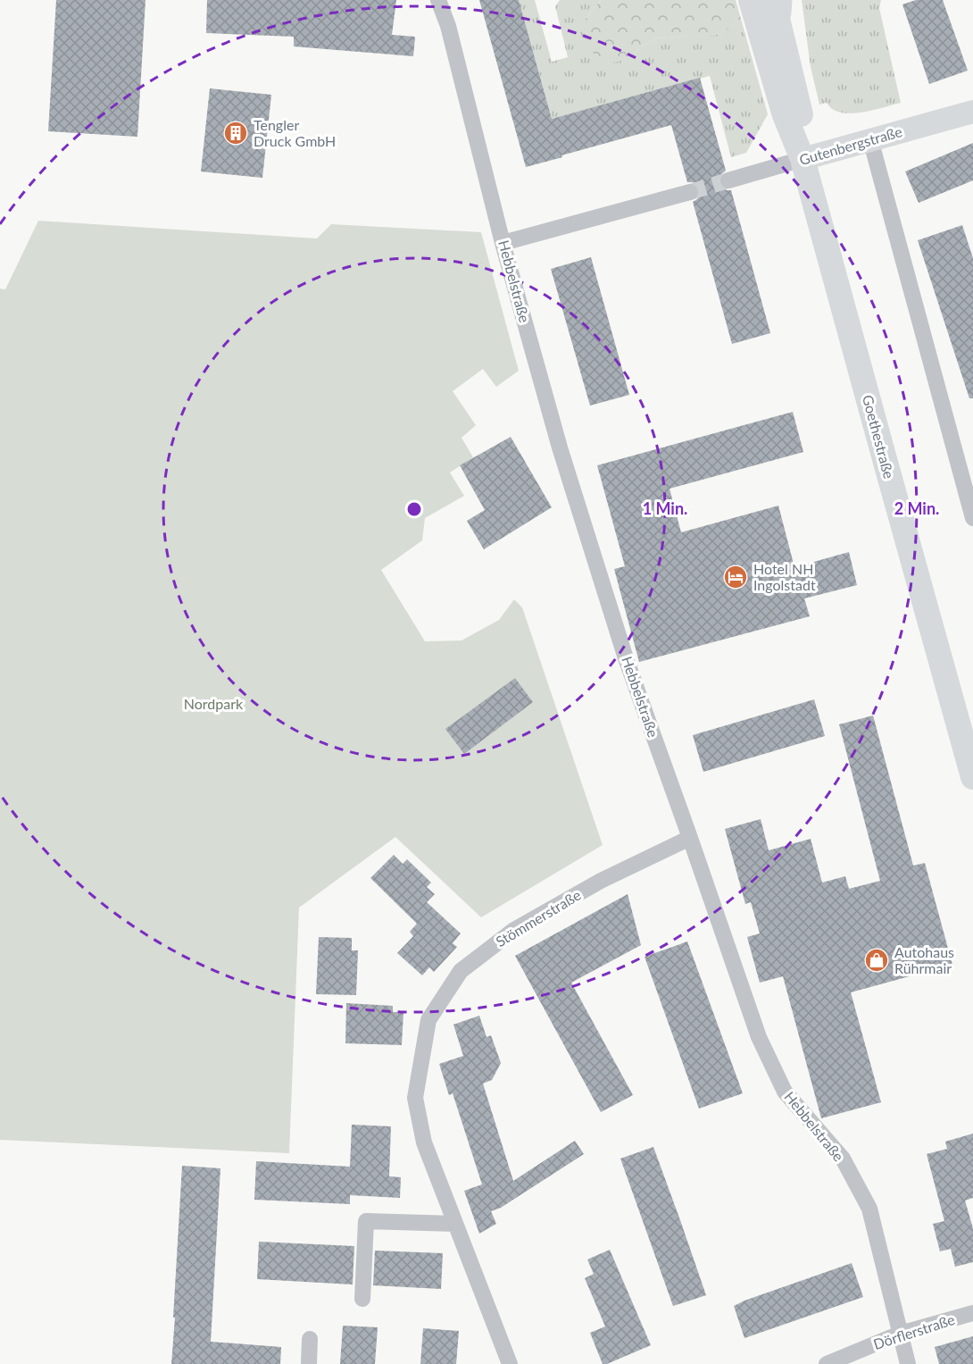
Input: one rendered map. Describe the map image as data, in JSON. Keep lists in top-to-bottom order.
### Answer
{
  "streets": {
    "main road": ["Goethestraße"],
    "street": [
      "Gutenbergstraße",
      "Hebbelstraße",
      "Stömmerstraße",
      "Dörflerstraße"
    ]
  },
  "crossings": [
    ["Gutenbergstraße", "Goethestraße"],
    ["Hebbelstraße", "Stömmerstraße"],
    ["Hebbelstraße", "Dörflerstraße"]
  ],
  "parks": ["Nordpark"],
  "places": {
    "building": ["Tengler Druck GmbH"],
    "hotel": ["Hotel NH Ingolstadt"],
    "shop": ["Autohaus Rührmair"]
  },
  "rings": ["1 Min.", "2 Min."]
}
